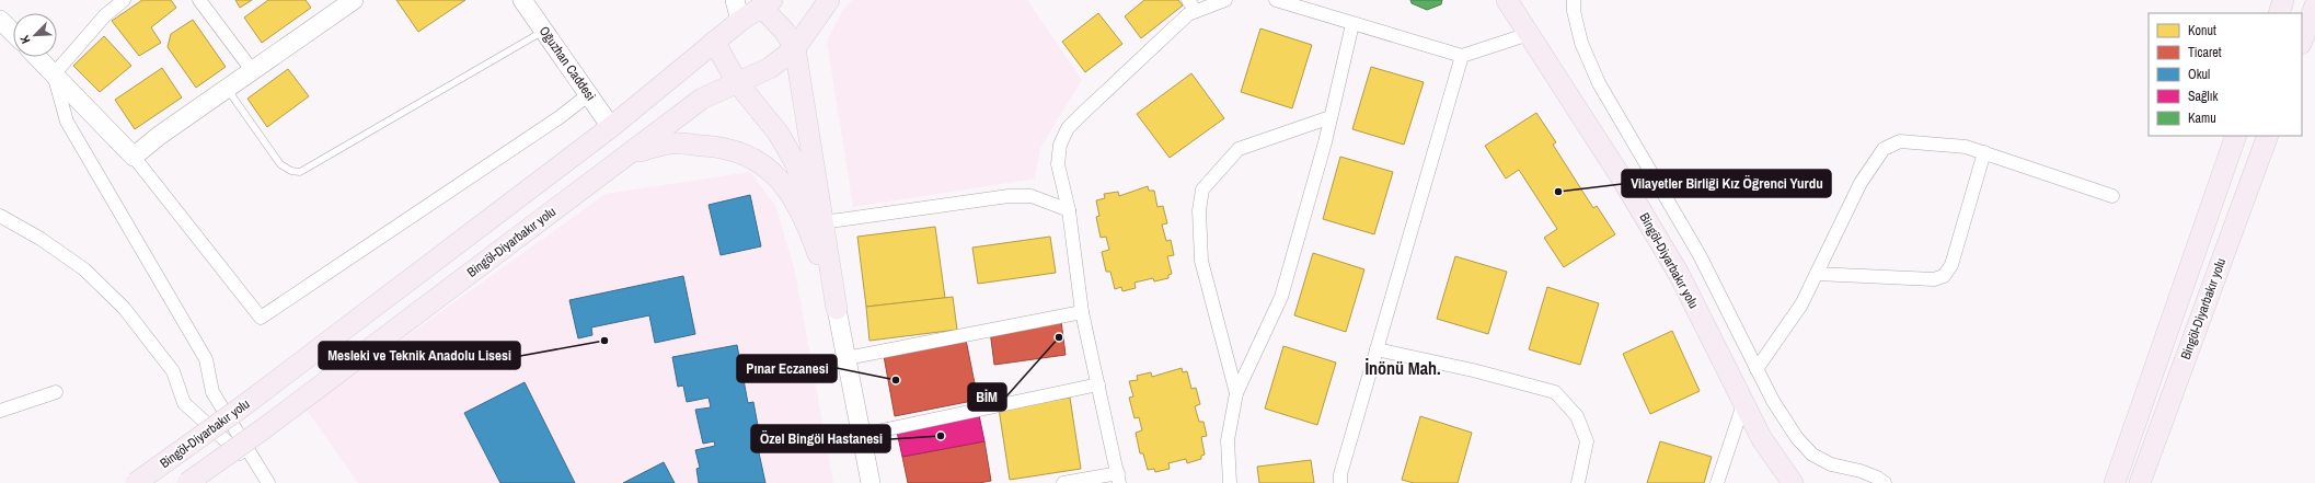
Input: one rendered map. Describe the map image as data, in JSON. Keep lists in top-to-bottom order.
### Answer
{
  "streets": {
    "main road": ["Bingöl-Diyarbakır yolu"],
    "street": ["Oğuzhan Caddesi"]
  },
  "crossings": [
    ["Oğuzhan Caddesi", "Bingöl-Diyarbakır yolu"]
  ],
  "districts": ["İnönü Mah."],
  "places": [
    "Vilayetler Birliği Kız Öğrenci Yurdu",
    "BİM",
    "Mesleki ve Teknik Anadolu Lisesi",
    "Pınar Eczanesi",
    "Özel Bingöl Hastanesi"
  ],
  "legend": [
    "Konut",
    "Ticaret",
    "Okul",
    "Sağlık",
    "Kamu"
  ],
  "north": "bottom left"
}
